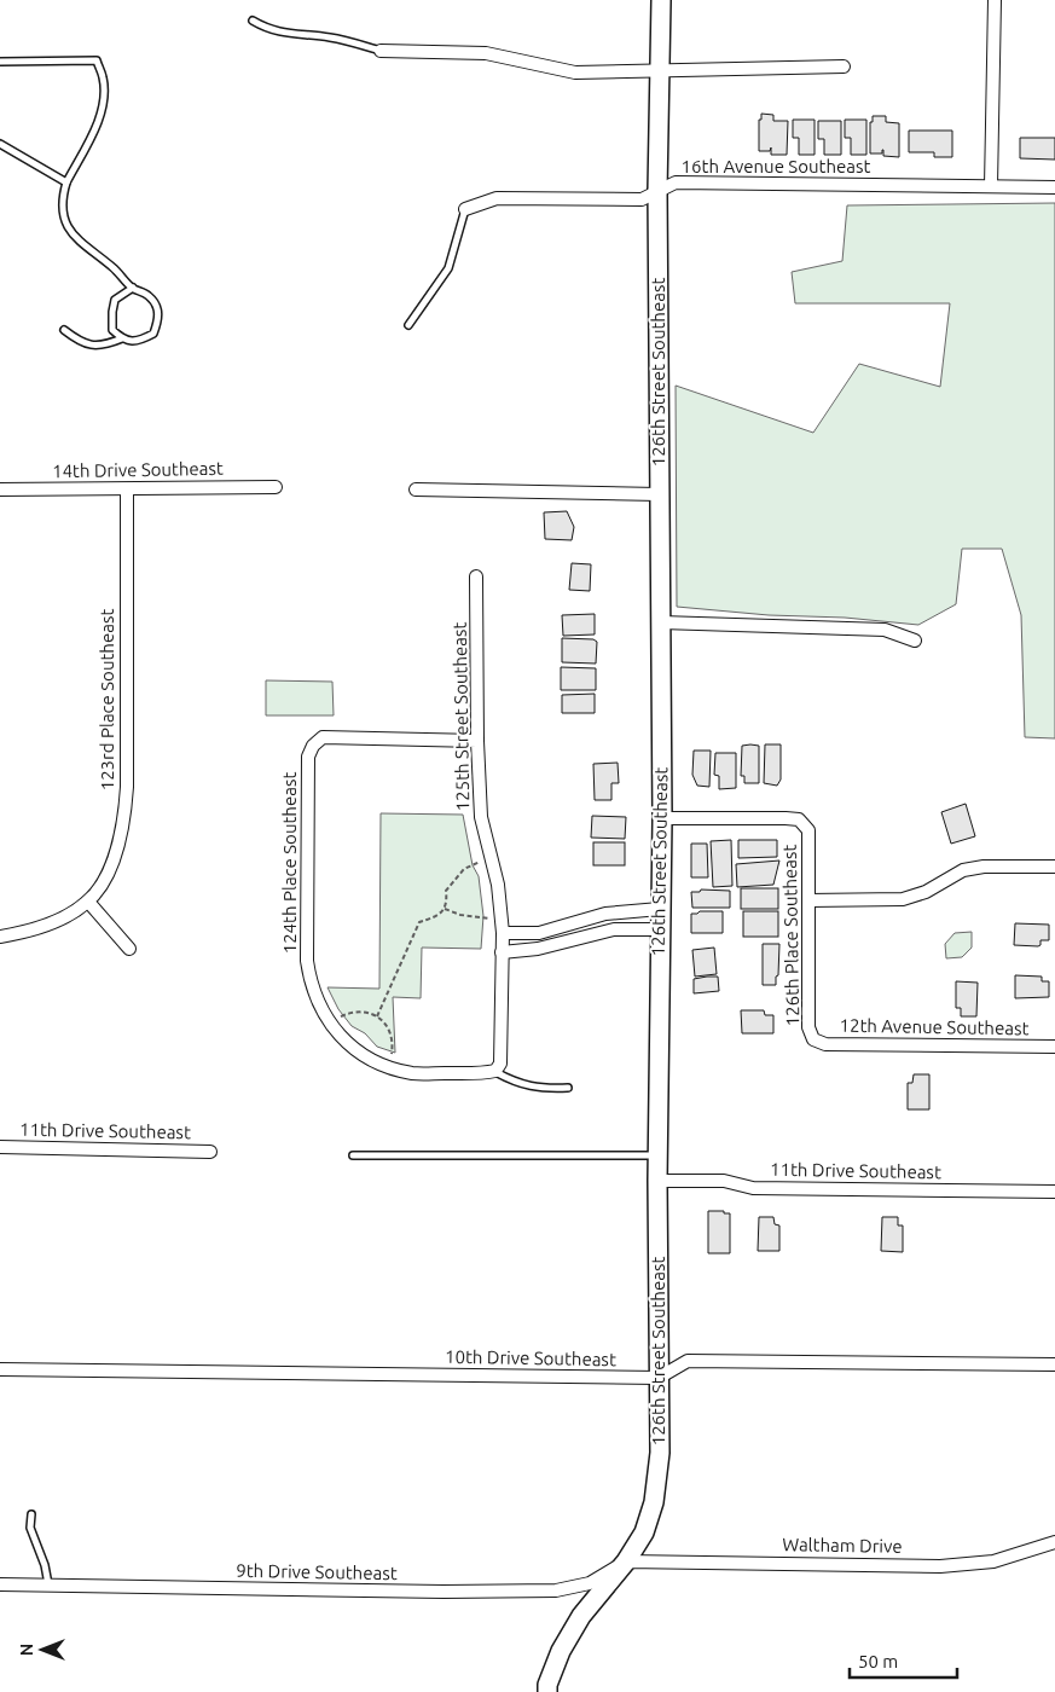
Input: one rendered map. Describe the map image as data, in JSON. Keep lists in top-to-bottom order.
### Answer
{
  "streets": {
    "street": [
      "16th Avenue Southeast",
      "126th Street Southeast",
      "14th Drive Southeast",
      "123rd Place Southeast",
      "125th Street Southeast",
      "124th Place Southeast",
      "126th Place Southeast",
      "12th Avenue Southeast",
      "11th Drive Southeast",
      "10th Drive Southeast",
      "Waltham Drive",
      "9th Drive Southeast"
    ]
  },
  "crossings": [
    ["16th Avenue Southeast", "126th Street Southeast"],
    ["126th Street Southeast", "126th Place Southeast"],
    ["126th Street Southeast", "11th Drive Southeast"],
    ["126th Street Southeast", "10th Drive Southeast"],
    ["126th Street Southeast", "Waltham Drive"],
    ["126th Street Southeast", "9th Drive Southeast"],
    ["14th Drive Southeast", "123rd Place Southeast"],
    ["125th Street Southeast", "124th Place Southeast"],
    ["126th Place Southeast", "12th Avenue Southeast"],
    ["Waltham Drive", "9th Drive Southeast"]
  ],
  "scale_bar": "50 m",
  "north": "left"
}
